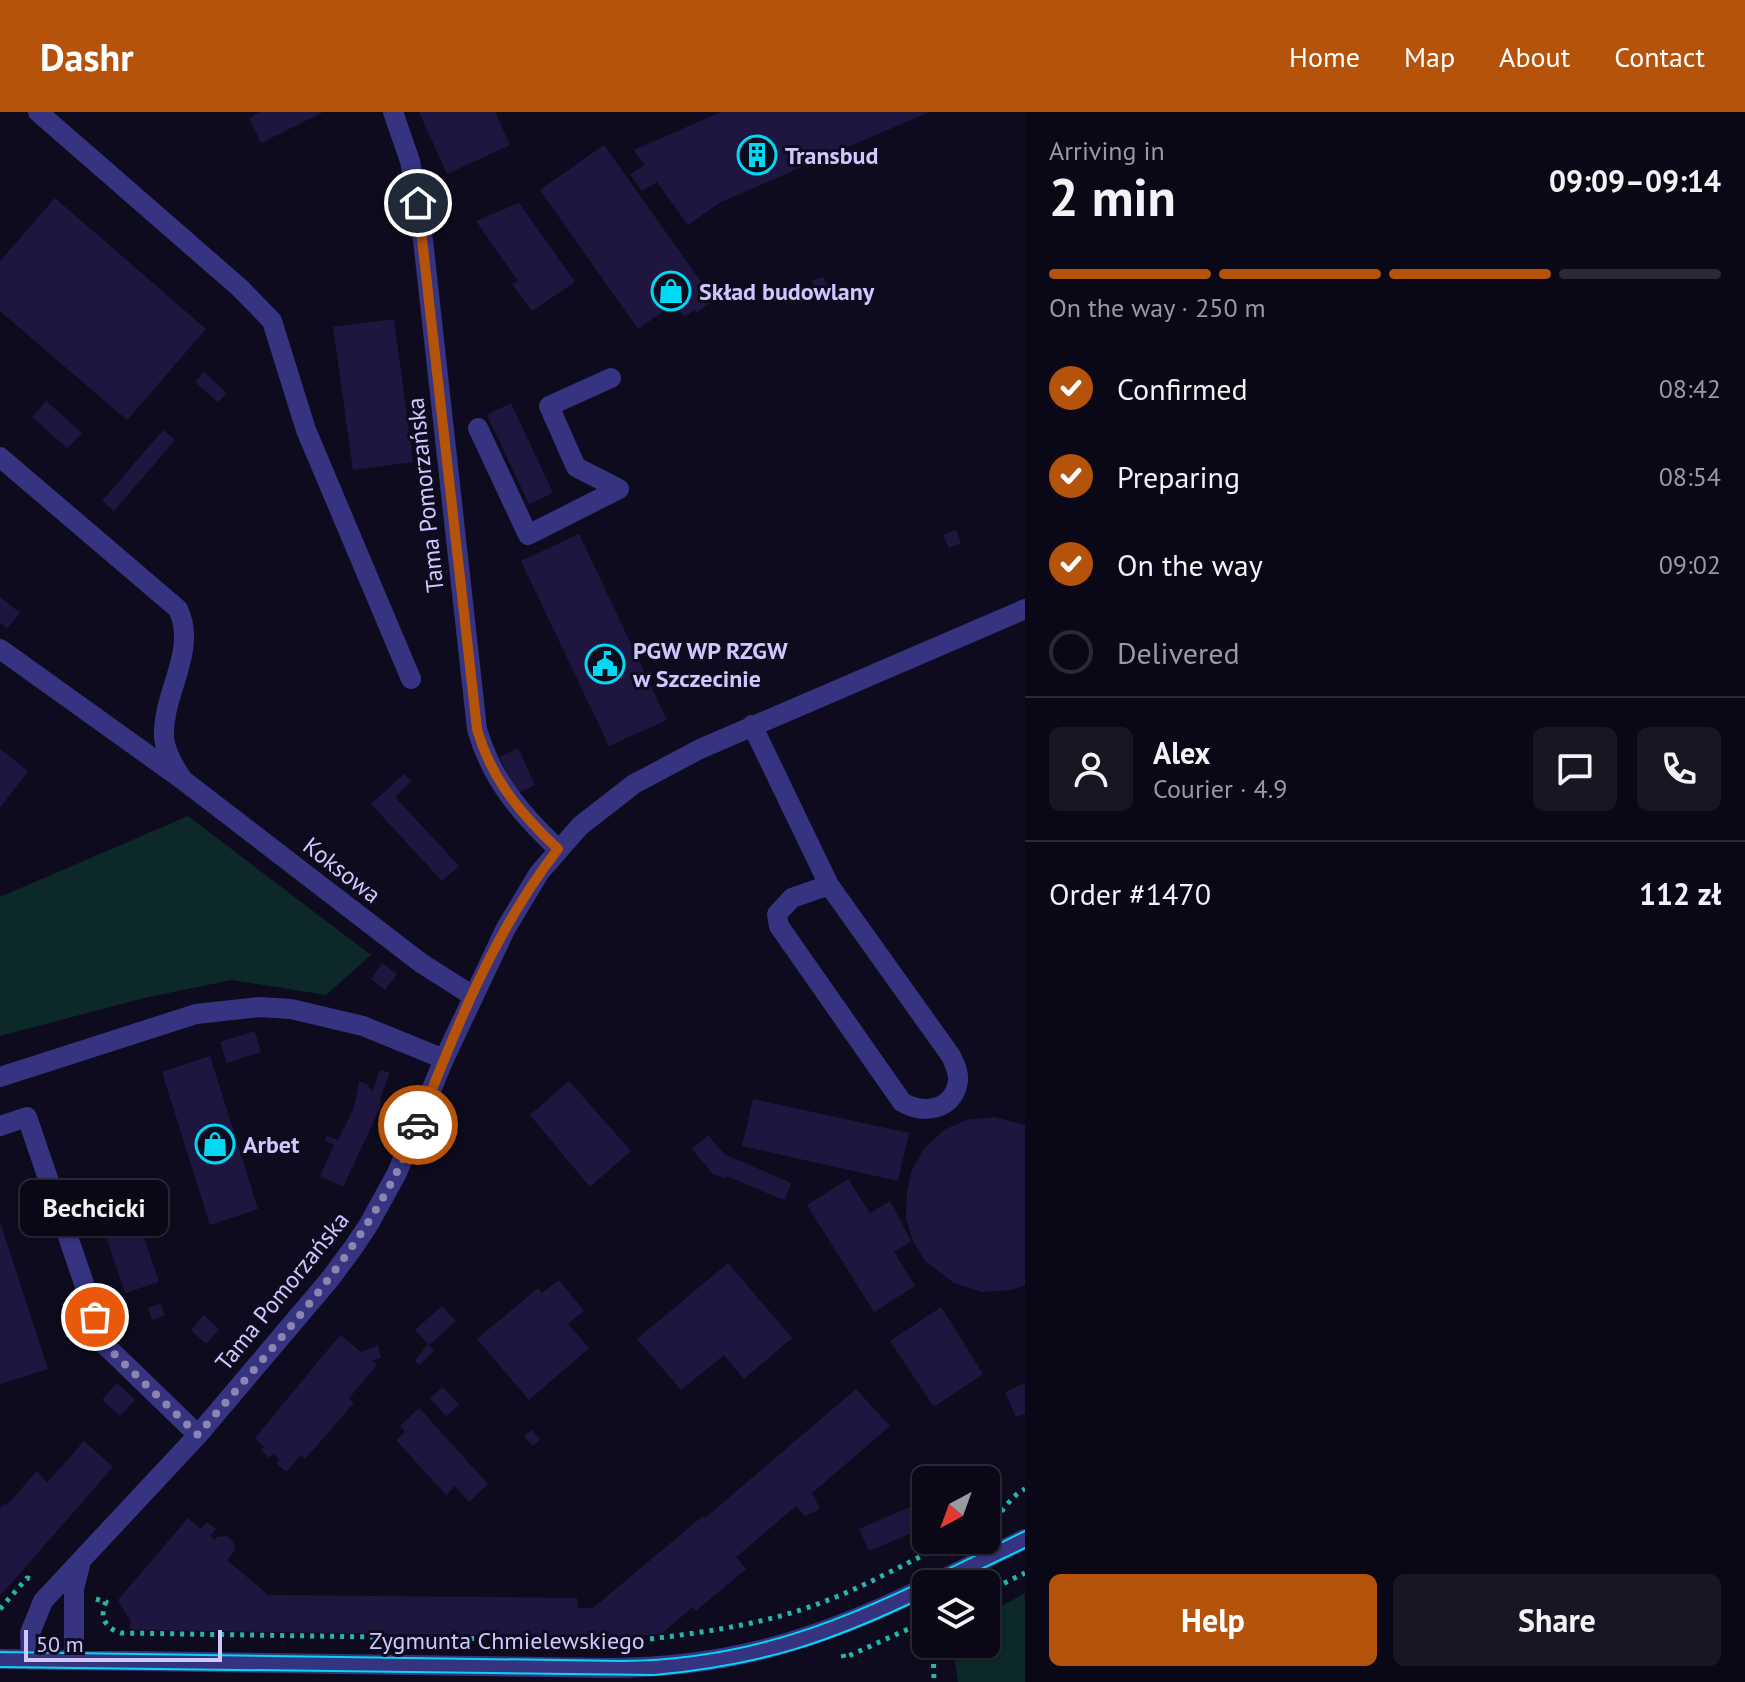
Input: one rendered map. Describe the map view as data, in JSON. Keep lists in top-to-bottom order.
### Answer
{
  "streets": {
    "street": ["Tama Pomorzańska", "Koksowa", "Zygmunta Chmielewskiego"]
  },
  "crossings": [
    ["Tama Pomorzańska", "Koksowa"],
    ["Tama Pomorzańska", "Zygmunta Chmielewskiego"]
  ],
  "places": {
    "building": ["Transbud"],
    "shop": ["Skład budowlany", "Arbet"],
    "public building": ["PGW WP RZGW w Szczecinie"],
    "other": ["Bechcicki"]
  },
  "scale_bar": "50 m",
  "north": "bottom left",
  "page": {
    "header": "Dashr",
    "nav": [
      "Home",
      "Map",
      "About",
      "Contact"
    ],
    "heading": ["2 min", "Arriving in", "09:09–09:14"],
    "panel": [
      "Alex",
      "Courier · 4.9",
      "Order #1470",
      "112 zł"
    ],
    "bar": "On the way · 250 m",
    "list": [
      ["Confirmed", "08:42"],
      ["Preparing", "08:54"],
      ["On the way", "09:02"],
      "Delivered"
    ],
    "bubble": "Bechcicki",
    "buttons": ["Help", "Share"],
    "scale": "50 m"
  }
}
